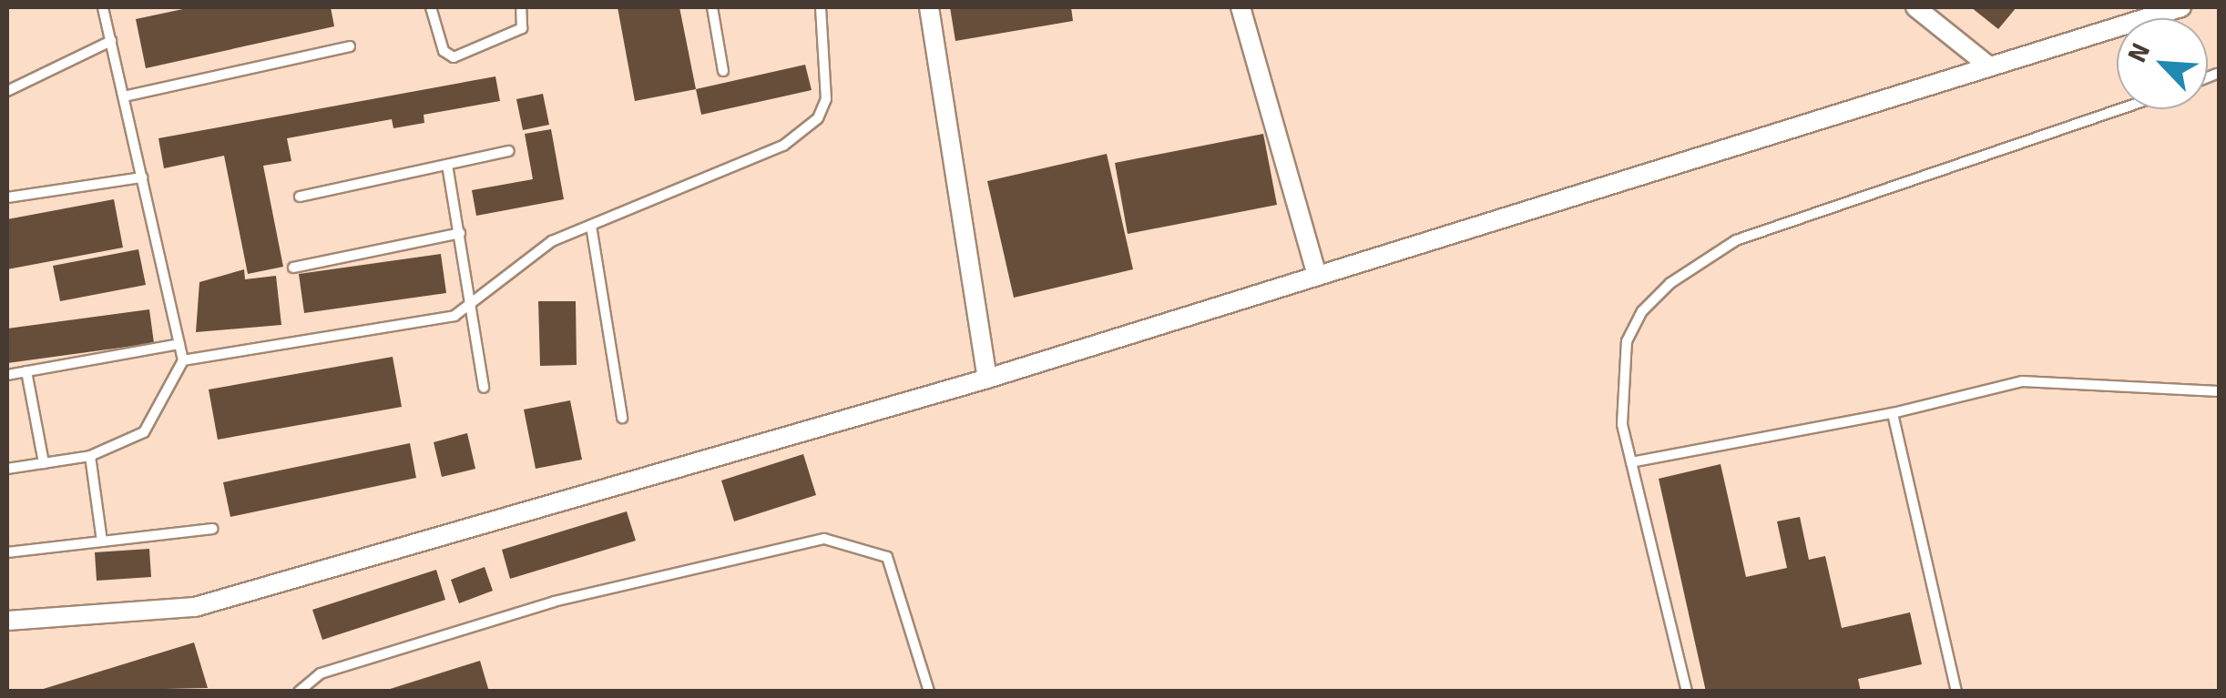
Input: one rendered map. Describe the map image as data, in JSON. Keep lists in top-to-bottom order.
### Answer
{
  "north": "top left"
}
